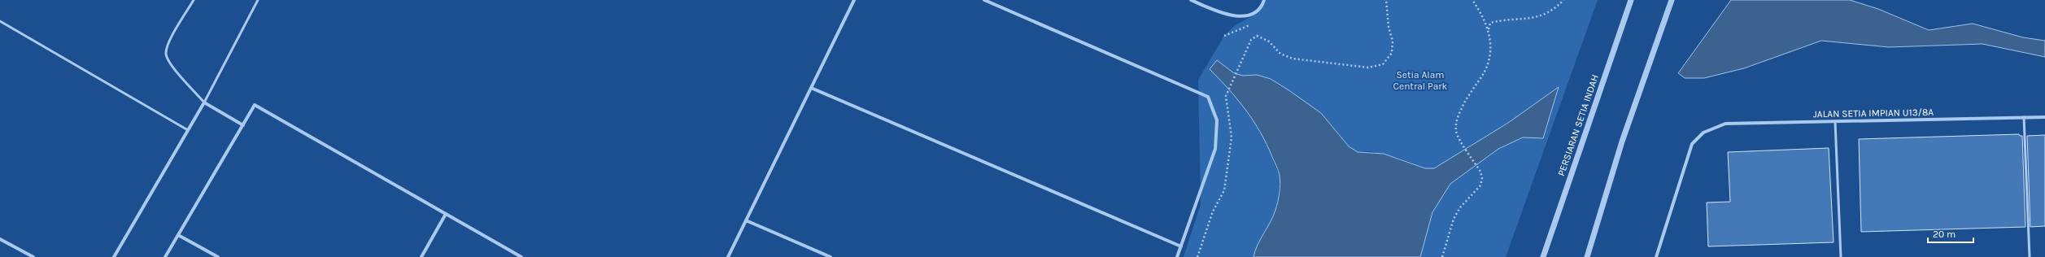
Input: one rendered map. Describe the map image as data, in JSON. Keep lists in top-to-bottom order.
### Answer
{
  "streets": {
    "street": ["JALAN SETIA IMPIAN U13/8A", "PERSIARAN SETIA INDAH"]
  },
  "parks": ["Setia Alam Central Park"],
  "scale_bar": "20 m"
}
